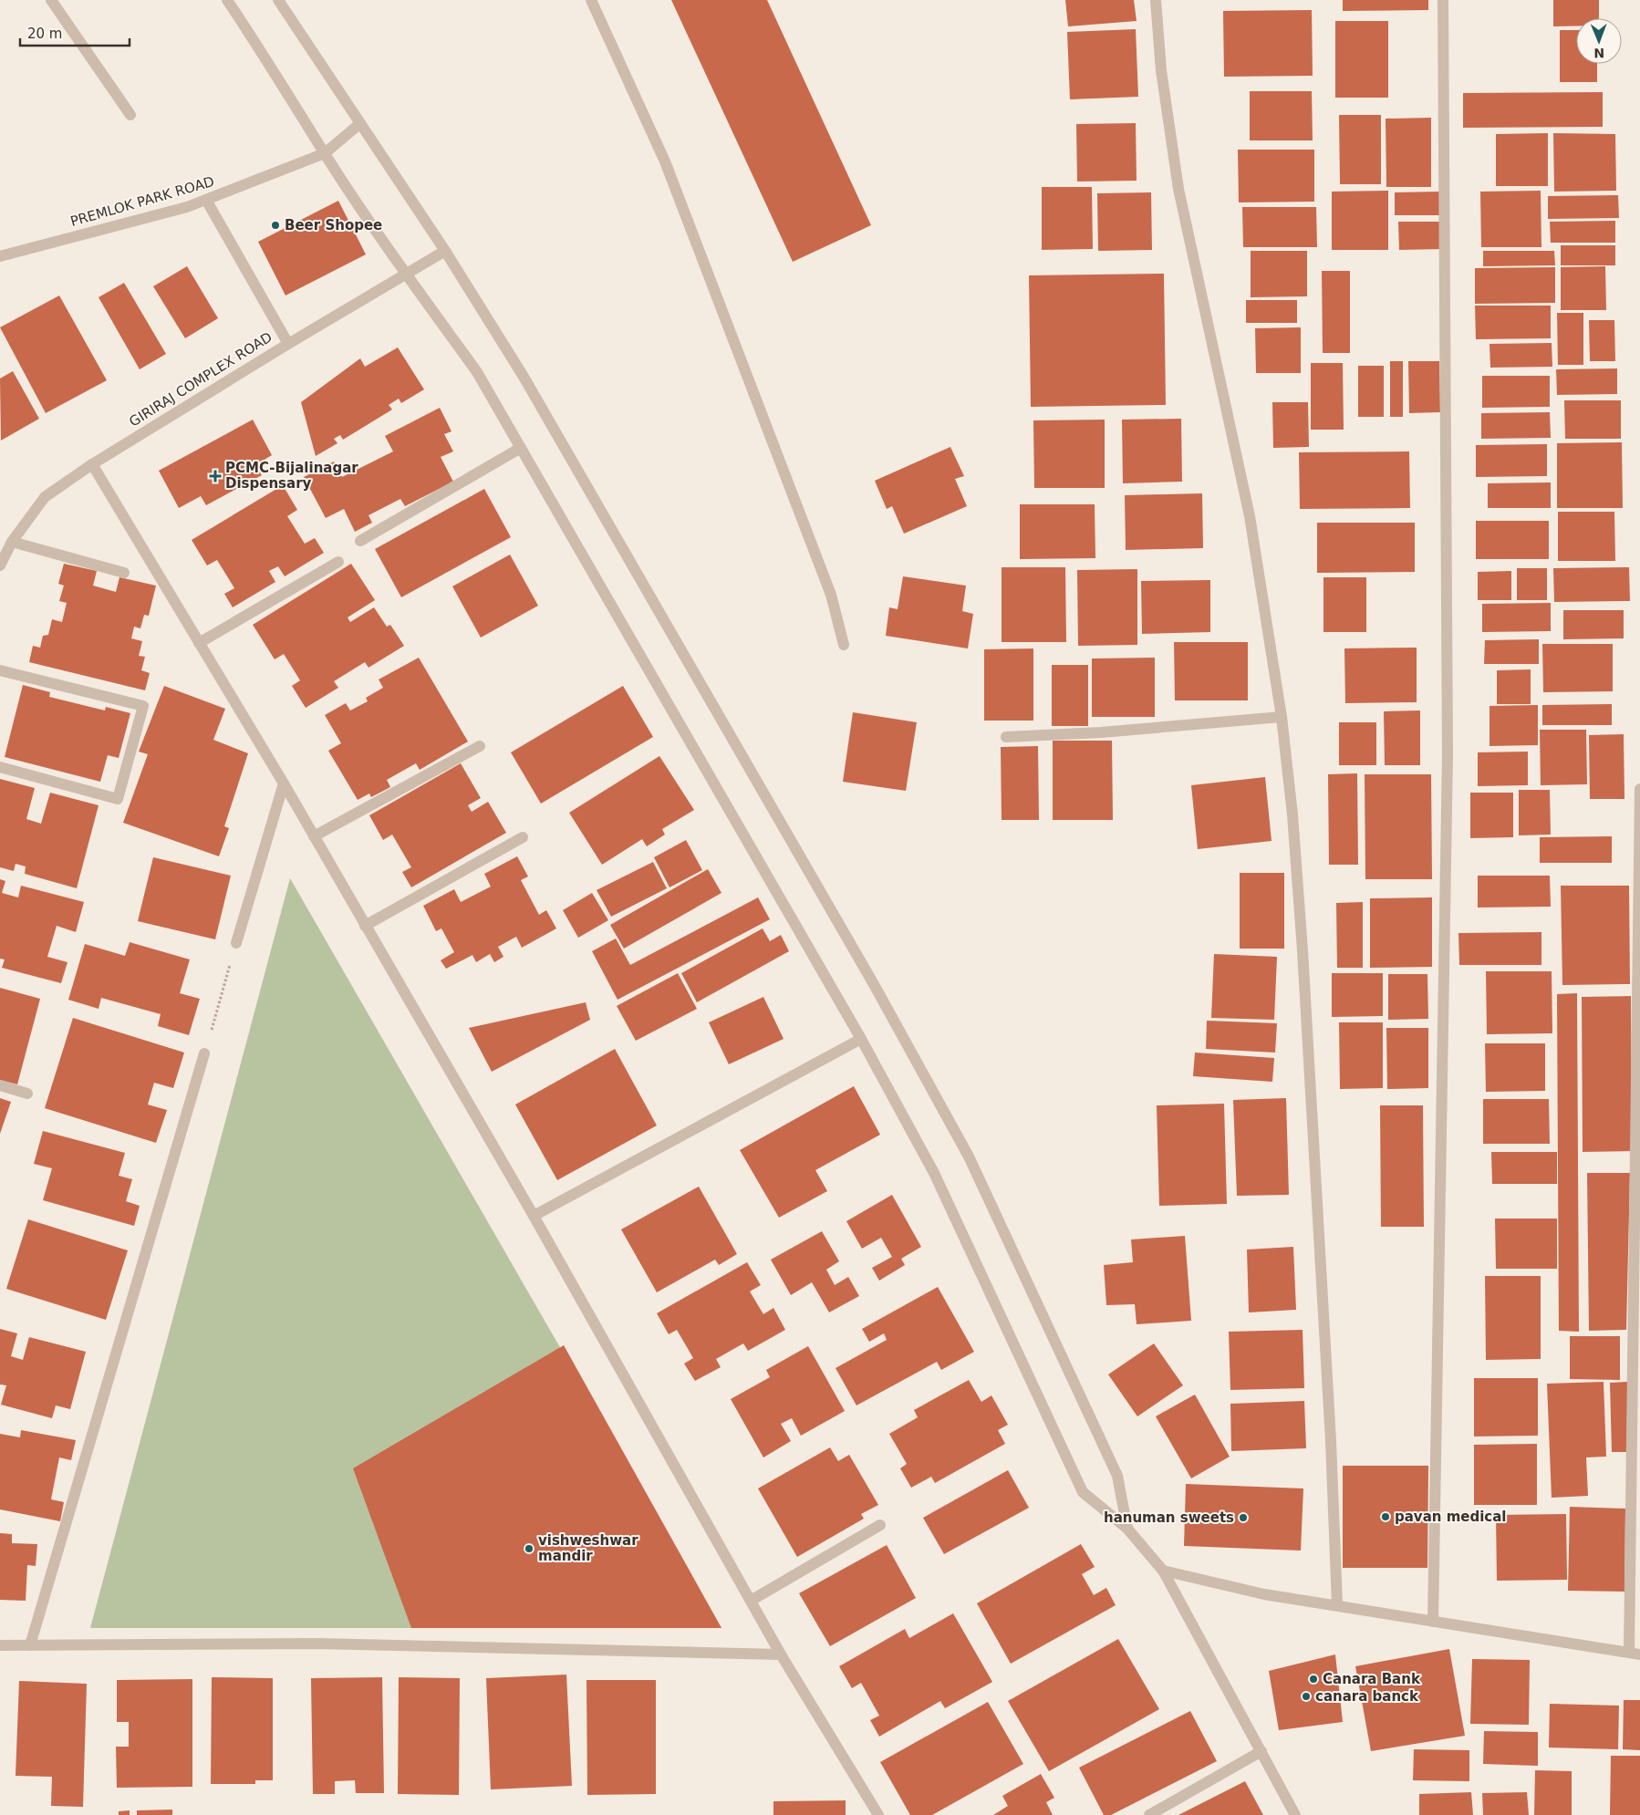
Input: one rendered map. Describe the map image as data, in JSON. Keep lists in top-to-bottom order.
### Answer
{
  "streets": {
    "street": ["PREMLOK PARK ROAD", "GIRIRAJ COMPLEX ROAD"]
  },
  "places": {
    "other": [
      "Beer Shopee",
      "pavan medical",
      "hanuman sweets",
      "vishweshwar mandir",
      "Canara Bank",
      "canara banck"
    ],
    "health": ["PCMC-Bijalinagar Dispensary"]
  },
  "scale_bar": "20 m",
  "north": "bottom"
}
